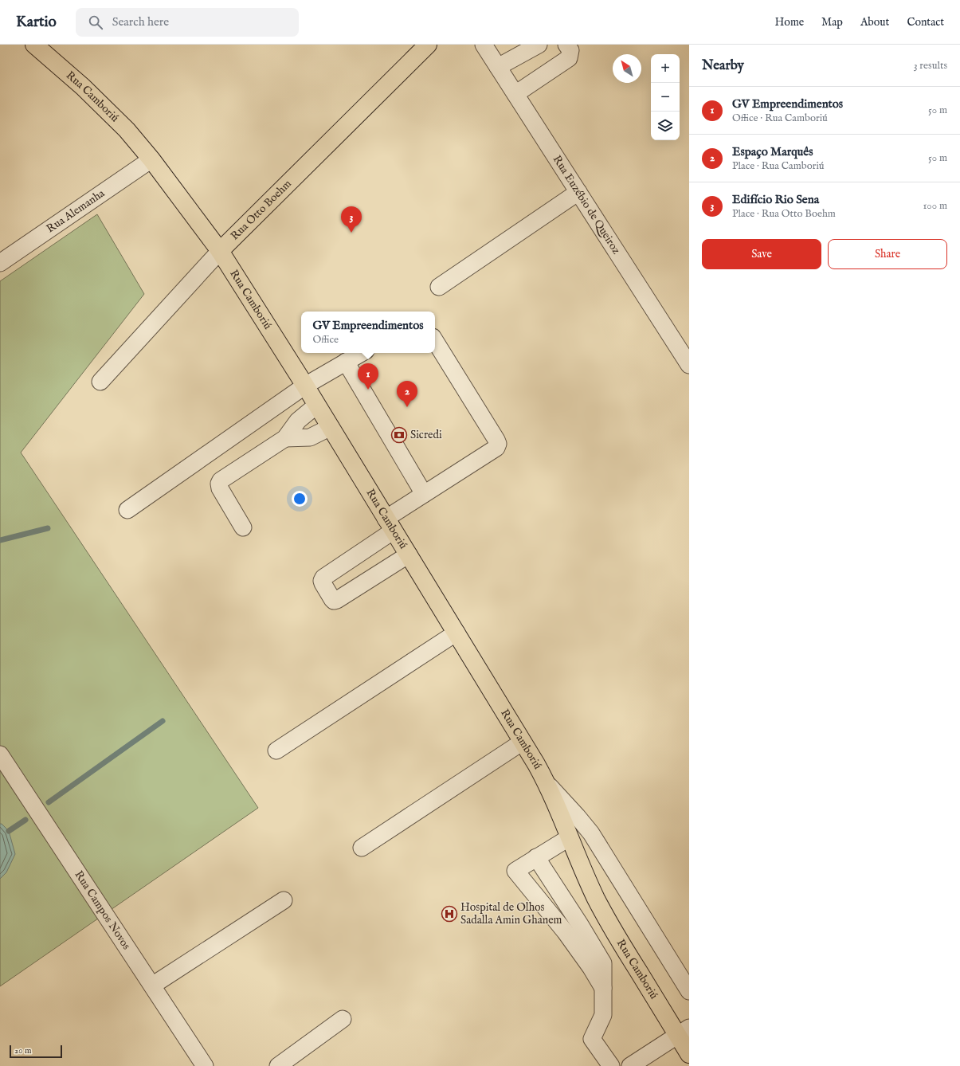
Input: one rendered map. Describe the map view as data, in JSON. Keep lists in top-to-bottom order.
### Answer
{
  "streets": {
    "main road": ["Rua Camboriú", "Rua Otto Boehm"],
    "street": ["Rua Euzébio de Queiroz", "Rua Alemanha", "Rua Campos Novos"]
  },
  "crossings": [
    ["Rua Camboriú", "Rua Otto Boehm"],
    ["Rua Camboriú", "Rua Alemanha"]
  ],
  "places": {
    "bank": ["Sicredi"],
    "hospital": ["Hospital de Olhos Sadalla Amin Ghanem"]
  },
  "scale_bar": "20 m",
  "north": "top left",
  "page": {
    "header": "Kartio",
    "search": "Search here",
    "nav": [
      "Home",
      "Map",
      "About",
      "Contact"
    ],
    "heading": ["Nearby", "3 results"],
    "map_buttons": ["+", "−"],
    "list": [
      {
        "mark": "1",
        "name": "GV Empreendimentos",
        "note": "Office · Rua Camboriú",
        "value": "50 m"
      },
      {
        "mark": "2",
        "name": "Espaço Marquês",
        "note": "Place · Rua Camboriú",
        "value": "50 m"
      },
      {
        "mark": "3",
        "name": "Edifício Rio Sena",
        "note": "Place · Rua Otto Boehm",
        "value": "100 m"
      }
    ],
    "pins": ["3", "1", "2"],
    "buttons": ["Save", "Share"],
    "popup": ["GV Empreendimentos", "Office"],
    "scale": "20 m"
  }
}
